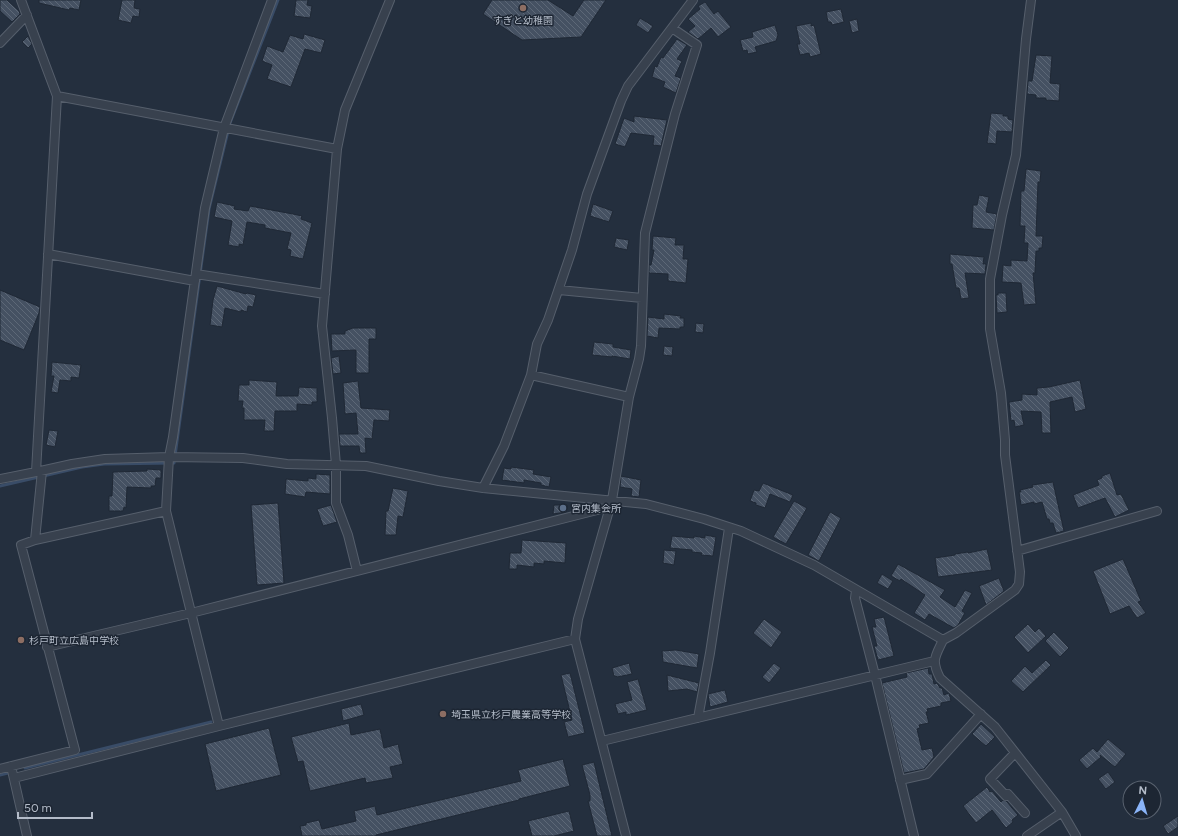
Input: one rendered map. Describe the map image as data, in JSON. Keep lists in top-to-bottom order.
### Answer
{
  "places": [
    "すぎと幼稚園",
    "宮内集会所",
    "杉戸町立広島中学校",
    "埼玉県立杉戸農業高等学校"
  ],
  "scale_bar": "50 m",
  "north": "top"
}
